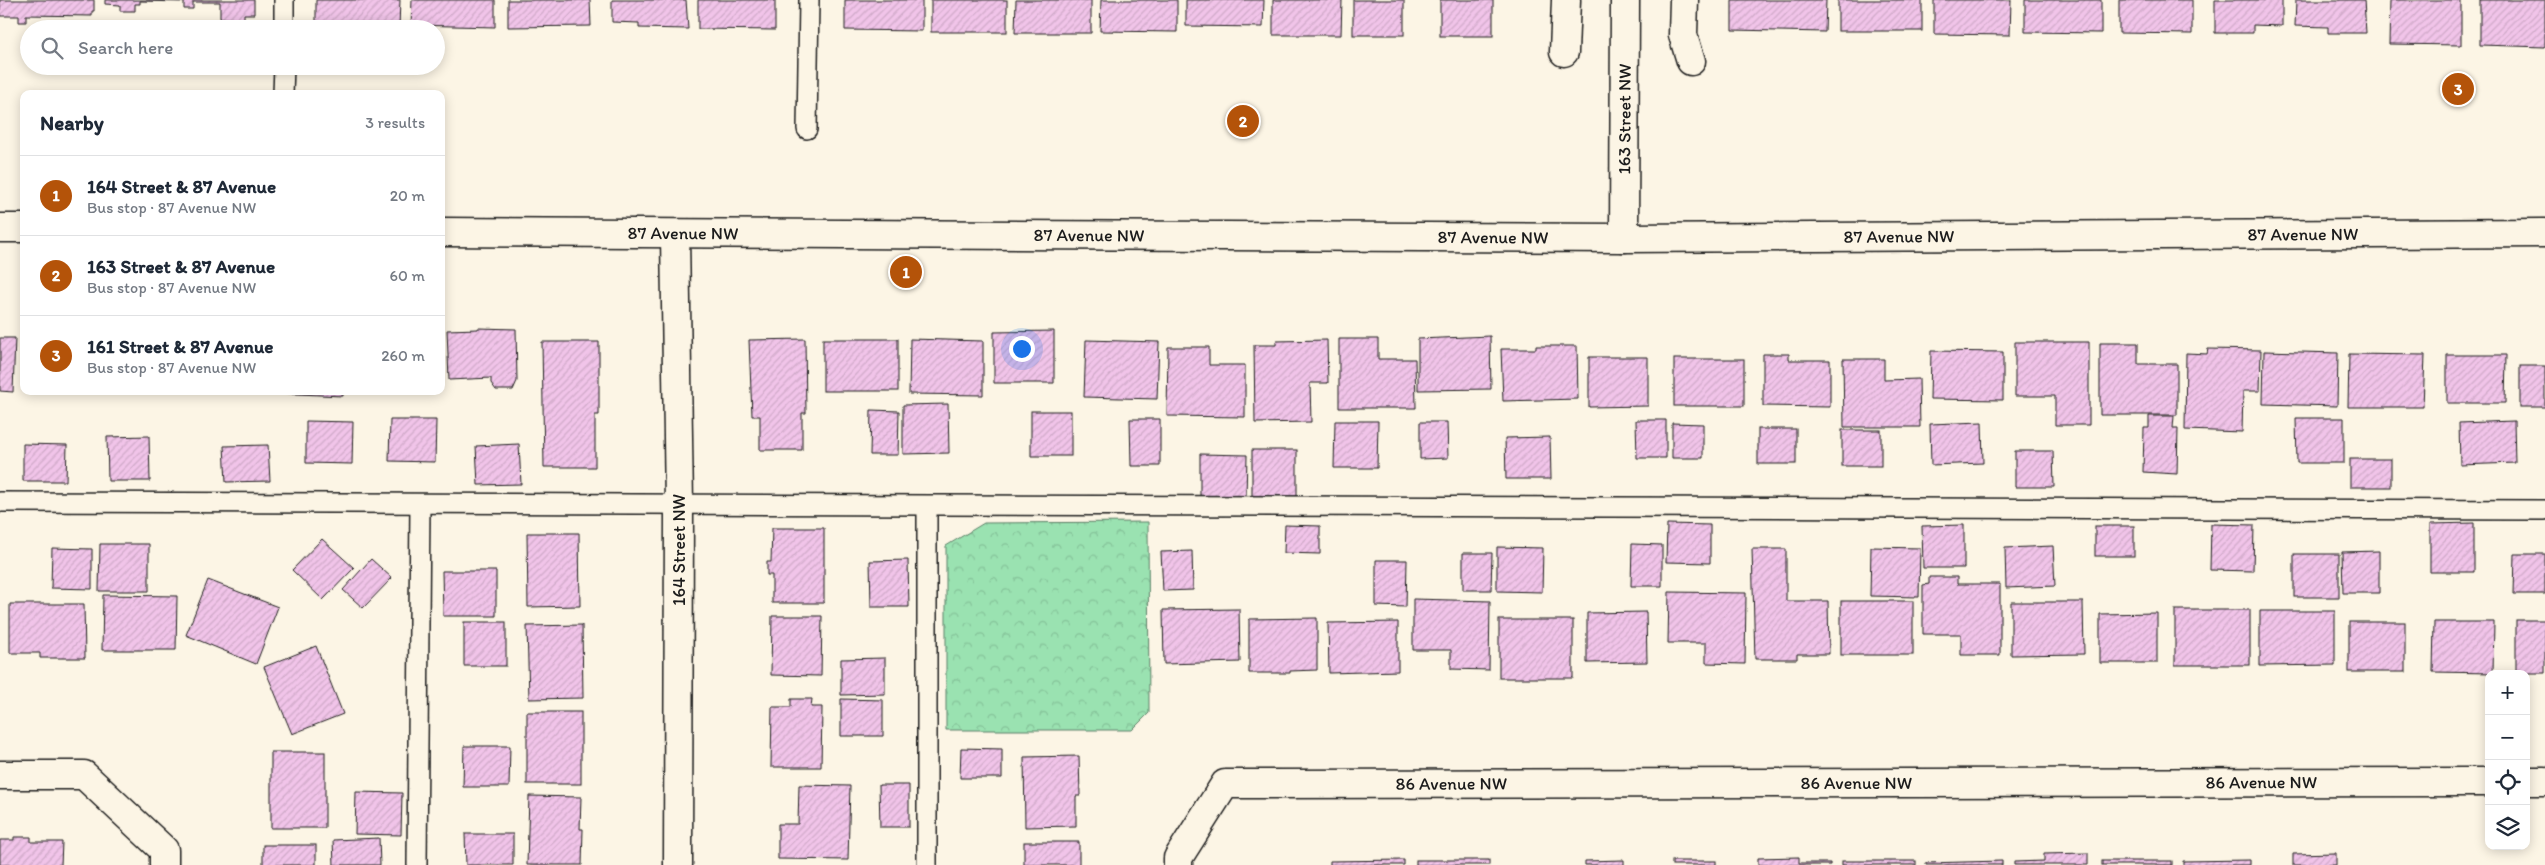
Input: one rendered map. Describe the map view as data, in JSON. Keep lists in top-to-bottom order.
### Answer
{
  "streets": {
    "main road": [
      "163 Street NW",
      "87 Avenue NW",
      "164 Street NW",
      "86 Avenue NW"
    ]
  },
  "crossings": [
    ["163 Street NW", "87 Avenue NW"],
    ["87 Avenue NW", "164 Street NW"]
  ],
  "page": {
    "search": "Search here",
    "pins": ["3", "2", "1"],
    "heading": ["Nearby", "3 results"],
    "list": [
      {
        "mark": "1",
        "name": "164 Street & 87 Avenue",
        "note": "Bus stop · 87 Avenue NW",
        "value": "20 m"
      },
      {
        "mark": "2",
        "name": "163 Street & 87 Avenue",
        "note": "Bus stop · 87 Avenue NW",
        "value": "60 m"
      },
      {
        "mark": "3",
        "name": "161 Street & 87 Avenue",
        "note": "Bus stop · 87 Avenue NW",
        "value": "260 m"
      }
    ],
    "map_buttons": ["+", "−"]
  }
}
